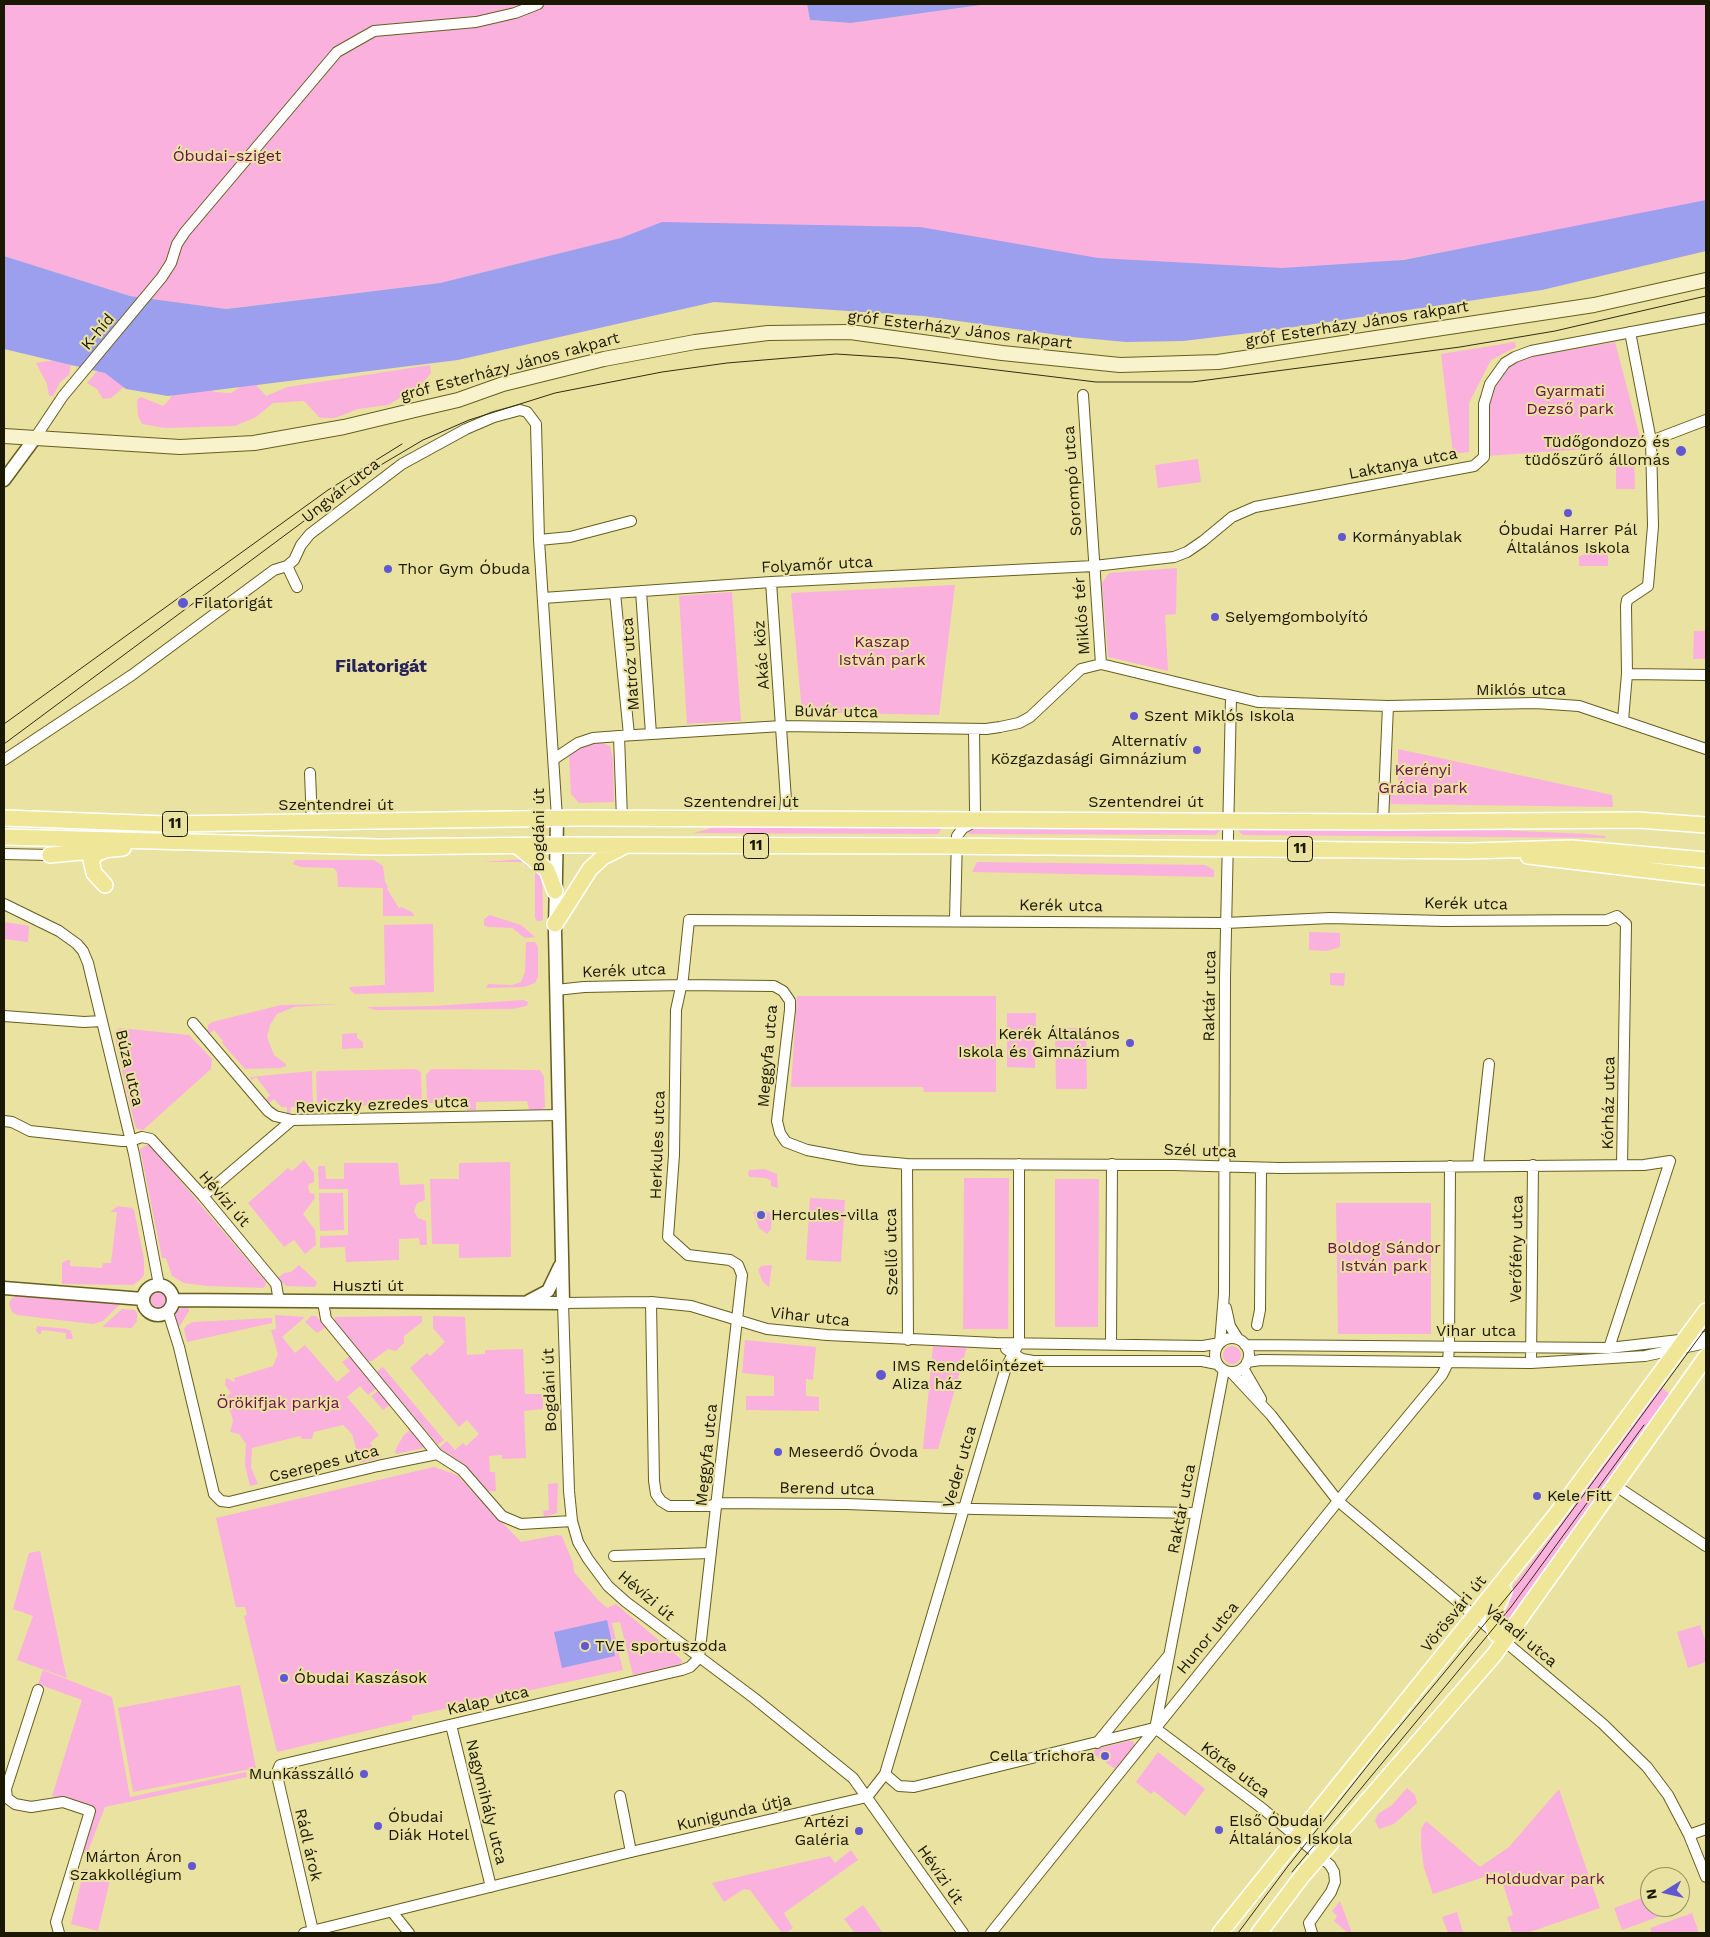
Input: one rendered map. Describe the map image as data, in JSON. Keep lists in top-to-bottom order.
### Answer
{
  "streets": {
    "main road": [
      "gróf Esterházy János rakpart",
      "Szentendrei út",
      "11",
      "Vörösvári út"
    ],
    "street": [
      "K-híd",
      "Laktanya utca",
      "Sorompó utca",
      "Ungvár utca",
      "Folyamőr utca",
      "Miklós tér",
      "Akác köz",
      "Matróz utca",
      "Miklós utca",
      "Búvár utca",
      "Bogdáni út",
      "Kerék utca",
      "Raktár utca",
      "Meggyfa utca",
      "Búza utca",
      "Kórház utca",
      "Reviczky ezredes utca",
      "Herkules utca",
      "Szél utca",
      "Hévízi út",
      "Verőfény utca",
      "Szellő utca",
      "Huszti út",
      "Vihar utca",
      "Cserepes utca",
      "Veder utca",
      "Berend utca",
      "Váradi utca",
      "Hunor utca",
      "Kalap utca",
      "Körte utca",
      "Nagymihály utca",
      "Kunigunda útja",
      "Rádl árok"
    ]
  },
  "crossings": [
    ["gróf Esterházy János rakpart", "K-híd"],
    ["Laktanya utca", "Sorompó utca"],
    ["Laktanya utca", "Folyamőr utca"],
    ["Laktanya utca", "Miklós tér"],
    ["Sorompó utca", "Folyamőr utca"],
    ["Sorompó utca", "Miklós tér"],
    ["Ungvár utca", "Bogdáni út"],
    ["Folyamőr utca", "Miklós tér"],
    ["Folyamőr utca", "Akác köz"],
    ["Folyamőr utca", "Matróz utca"],
    ["Folyamőr utca", "Bogdáni út"],
    ["Miklós tér", "Miklós utca"],
    ["Miklós tér", "Búvár utca"],
    ["Akác köz", "Búvár utca"],
    ["Akác köz", "Szentendrei út"],
    ["Matróz utca", "Búvár utca"],
    ["Matróz utca", "Szentendrei út"],
    ["Miklós utca", "Búvár utca"],
    ["Miklós utca", "Raktár utca"],
    ["Búvár utca", "Bogdáni út"],
    ["Szentendrei út", "Bogdáni út"],
    ["Szentendrei út", "Raktár utca"],
    ["11", "Bogdáni út"],
    ["11", "Raktár utca"],
    ["Bogdáni út", "Kerék utca"],
    ["Bogdáni út", "Reviczky ezredes utca"],
    ["Bogdáni út", "Hévízi út"],
    ["Bogdáni út", "Huszti út"],
    ["Bogdáni út", "Vihar utca"],
    ["Kerék utca", "Raktár utca"],
    ["Kerék utca", "Meggyfa utca"],
    ["Kerék utca", "Kórház utca"],
    ["Kerék utca", "Herkules utca"],
    ["Raktár utca", "Szél utca"],
    ["Raktár utca", "Vihar utca"],
    ["Raktár utca", "Berend utca"],
    ["Raktár utca", "Váradi utca"],
    ["Raktár utca", "Hunor utca"],
    ["Raktár utca", "Körte utca"],
    ["Meggyfa utca", "Herkules utca"],
    ["Meggyfa utca", "Szél utca"],
    ["Meggyfa utca", "Hévízi út"],
    ["Meggyfa utca", "Vihar utca"],
    ["Meggyfa utca", "Berend utca"],
    ["Meggyfa utca", "Kalap utca"],
    ["Búza utca", "Hévízi út"],
    ["Búza utca", "Huszti út"],
    ["Búza utca", "Cserepes utca"],
    ["Kórház utca", "Szél utca"],
    ["Kórház utca", "Vihar utca"],
    ["Reviczky ezredes utca", "Hévízi út"],
    ["Szél utca", "Verőfény utca"],
    ["Szél utca", "Szellő utca"],
    ["Hévízi út", "Huszti út"],
    ["Hévízi út", "Kalap utca"],
    ["Hévízi út", "Kunigunda útja"],
    ["Verőfény utca", "Vihar utca"],
    ["Szellő utca", "Vihar utca"],
    ["Huszti út", "Vihar utca"],
    ["Huszti út", "Cserepes utca"],
    ["Vihar utca", "Veder utca"],
    ["Vihar utca", "Berend utca"],
    ["Vihar utca", "Vörösvári út"],
    ["Vihar utca", "Váradi utca"],
    ["Vihar utca", "Hunor utca"],
    ["Veder utca", "Berend utca"],
    ["Vörösvári út", "Váradi utca"],
    ["Vörösvári út", "Körte utca"],
    ["Váradi utca", "Hunor utca"],
    ["Hunor utca", "Körte utca"],
    ["Kalap utca", "Nagymihály utca"],
    ["Kalap utca", "Rádl árok"],
    ["Nagymihály utca", "Kunigunda útja"],
    ["Kunigunda útja", "Rádl árok"]
  ],
  "districts": ["Filatorigát"],
  "parks": [
    "Óbudai-sziget",
    "Gyarmati Dezső park",
    "Kaszap István park",
    "Kerényi Grácia park",
    "Boldog Sándor István park",
    "Örökifjak parkja",
    "Holdudvar park"
  ],
  "places": [
    "Tüdőgondozó és tüdőszűrő állomás",
    "Óbudai Harrer Pál Általános Iskola",
    "Kormányablak",
    "Thor Gym Óbuda",
    "Filatorigát",
    "Selyemgombolyító",
    "Szent Miklós Iskola",
    "Alternatív Közgazdasági Gimnázium",
    "Kerék Általános Iskola és Gimnázium",
    "Hercules-villa",
    "IMS Rendelőintézet Aliza ház",
    "Meseerdő Óvoda",
    "Kele Fitt",
    "TVE sportuszoda",
    "Óbudai Kaszások",
    "Cella trichora",
    "Munkásszálló",
    "Óbudai Diák Hotel",
    "Első Óbudai Általános Iskola",
    "Artézi Galéria",
    "Márton Áron Szakkollégium"
  ],
  "north": "left"
}
